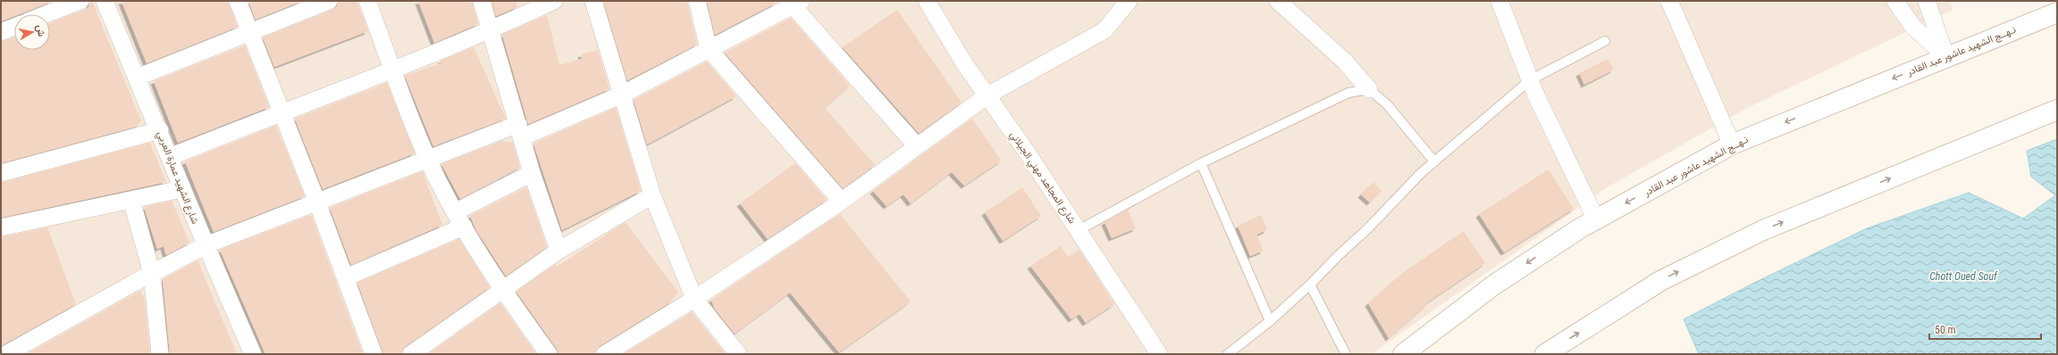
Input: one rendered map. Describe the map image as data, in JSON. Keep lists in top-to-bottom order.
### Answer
{
  "streets": {
    "main road": ["نـهــج الشهيد عاشور عبد القادر"],
    "street": ["شارع الشهيد عمارة العربي", "شارع المجاهد مهني الجيلاني"]
  },
  "water": ["Chott Oued Souf"],
  "scale_bar": "50 m",
  "north": "right"
}
